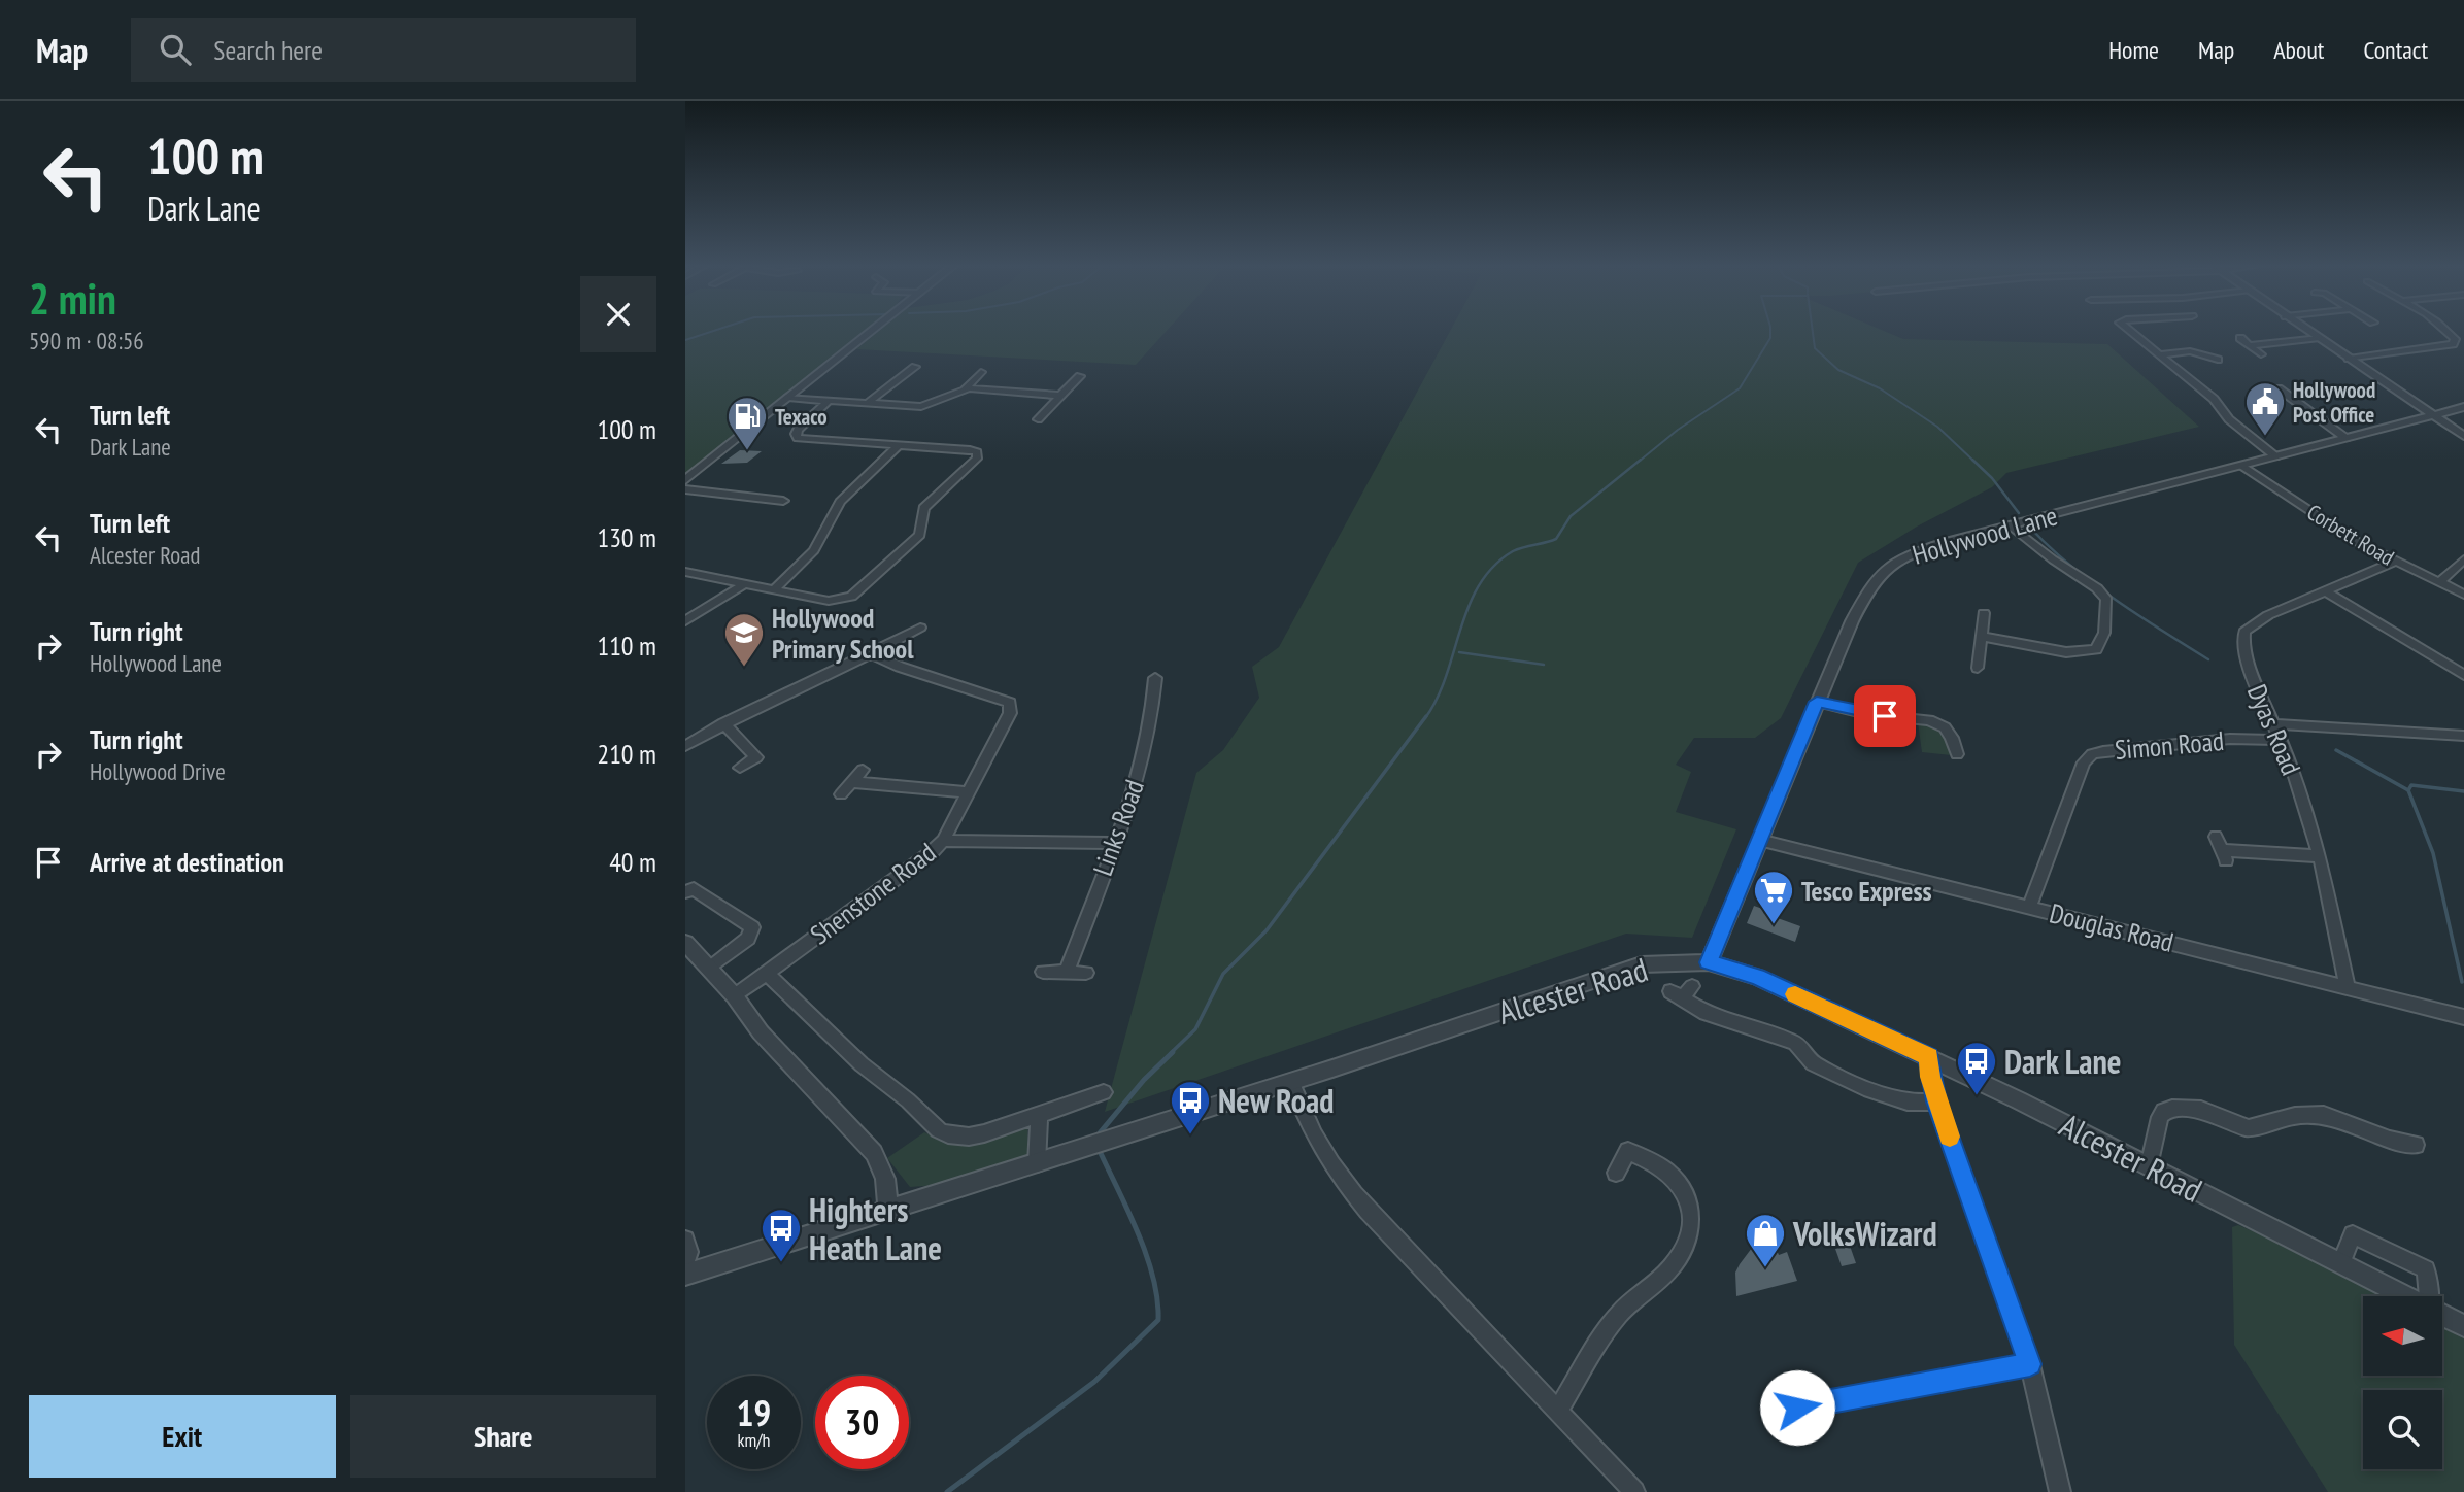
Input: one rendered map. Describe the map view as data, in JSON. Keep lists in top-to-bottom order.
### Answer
{
  "streets": {
    "street": [
      "Hollywood Lane",
      "Corbett Road",
      "Dyas Road",
      "Simon Road",
      "Links Road",
      "Shenstone Road",
      "Douglas Road",
      "Alcester Road"
    ]
  },
  "crossings": [
    ["Hollywood Lane", "Corbett Road"],
    ["Hollywood Lane", "Douglas Road"],
    ["Hollywood Lane", "Alcester Road"],
    ["Corbett Road", "Dyas Road"],
    ["Dyas Road", "Simon Road"],
    ["Dyas Road", "Douglas Road"],
    ["Simon Road", "Douglas Road"]
  ],
  "places": {
    "public building": ["Hollywood Post Office"],
    "fuel station": ["Texaco"],
    "school or university": ["Hollywood Primary School"],
    "supermarket": ["Tesco Express"],
    "bus stop": ["Dark Lane", "New Road", "Highters Heath Lane"],
    "shop": ["VolksWizard"]
  },
  "north": "left",
  "page": {
    "header": "Map",
    "search": "Search here",
    "nav": [
      "Home",
      "Map",
      "About",
      "Contact"
    ],
    "turn": ["100 m", "Dark Lane"],
    "heading": ["2 min", "590 m · 08:56"],
    "list": [
      {
        "name": "Turn left",
        "note": "Dark Lane",
        "value": "100 m"
      },
      {
        "name": "Turn left",
        "note": "Alcester Road",
        "value": "130 m"
      },
      {
        "name": "Turn right",
        "note": "Hollywood Lane",
        "value": "110 m"
      },
      {
        "name": "Turn right",
        "note": "Hollywood Drive",
        "value": "210 m"
      },
      {
        "name": "Arrive at destination",
        "value": "40 m"
      }
    ],
    "speed": "19 km/h",
    "limit": "30",
    "buttons": ["Exit", "Share"]
  }
}
